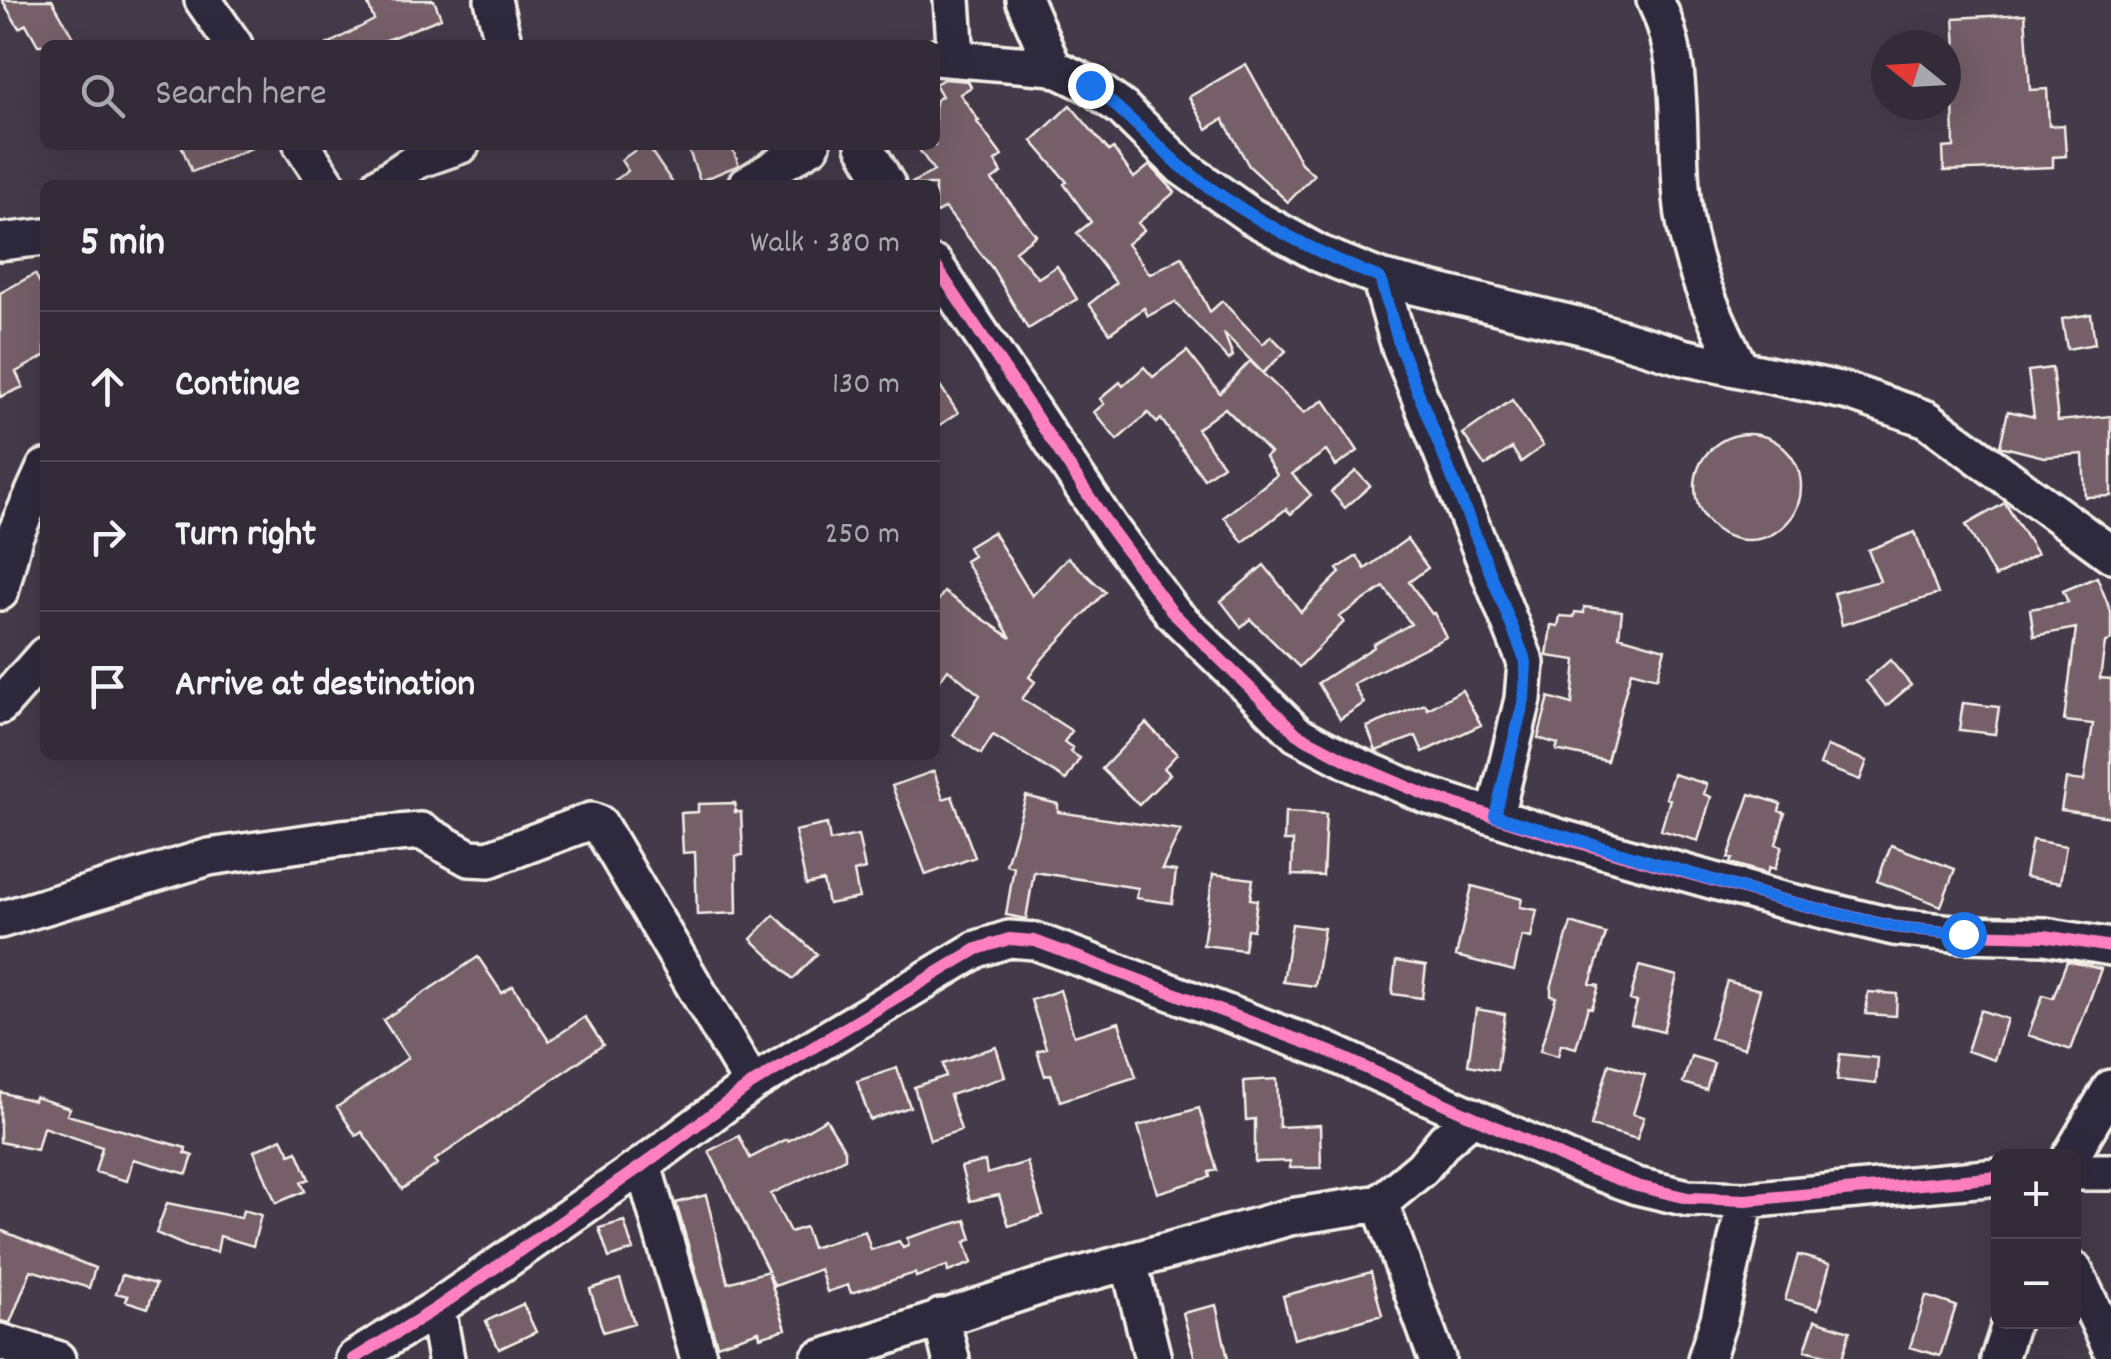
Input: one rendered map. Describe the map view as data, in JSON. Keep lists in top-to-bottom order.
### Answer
{
  "north": "left",
  "page": {
    "search": "Search here",
    "heading": ["5 min", "Walk · 380 m"],
    "list": [
      ["Continue", "130 m"],
      ["Turn right", "250 m"],
      "Arrive at destination"
    ],
    "map_buttons": ["+", "−"]
  }
}
